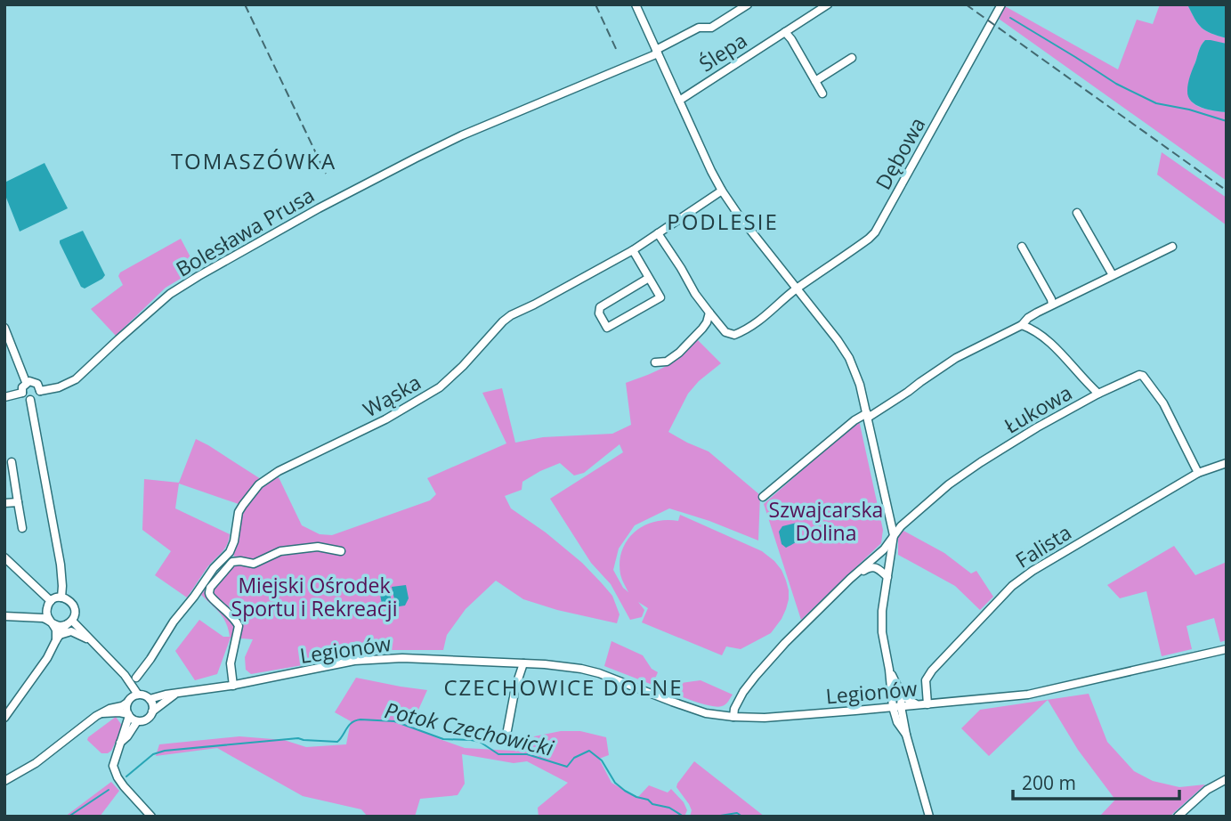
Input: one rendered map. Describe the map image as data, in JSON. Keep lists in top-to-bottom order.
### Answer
{
  "streets": {
    "street": [
      "Ślepa",
      "Dębowa",
      "Bolesława Prusa",
      "Wąska",
      "Łukowa",
      "Falista",
      "Legionów"
    ]
  },
  "crossings": [
    ["Łukowa", "Falista"],
    ["Łukowa", "Legionów"],
    ["Falista", "Legionów"]
  ],
  "districts": ["TOMASZÓWKA", "PODLESIE", "CZECHOWICE DOLNE"],
  "water": ["Potok Czechowicki"],
  "parks": ["Szwajcarska Dolina", "Miejski Ośrodek Sportu i Rekreacji"],
  "scale_bar": "200 m"
}
